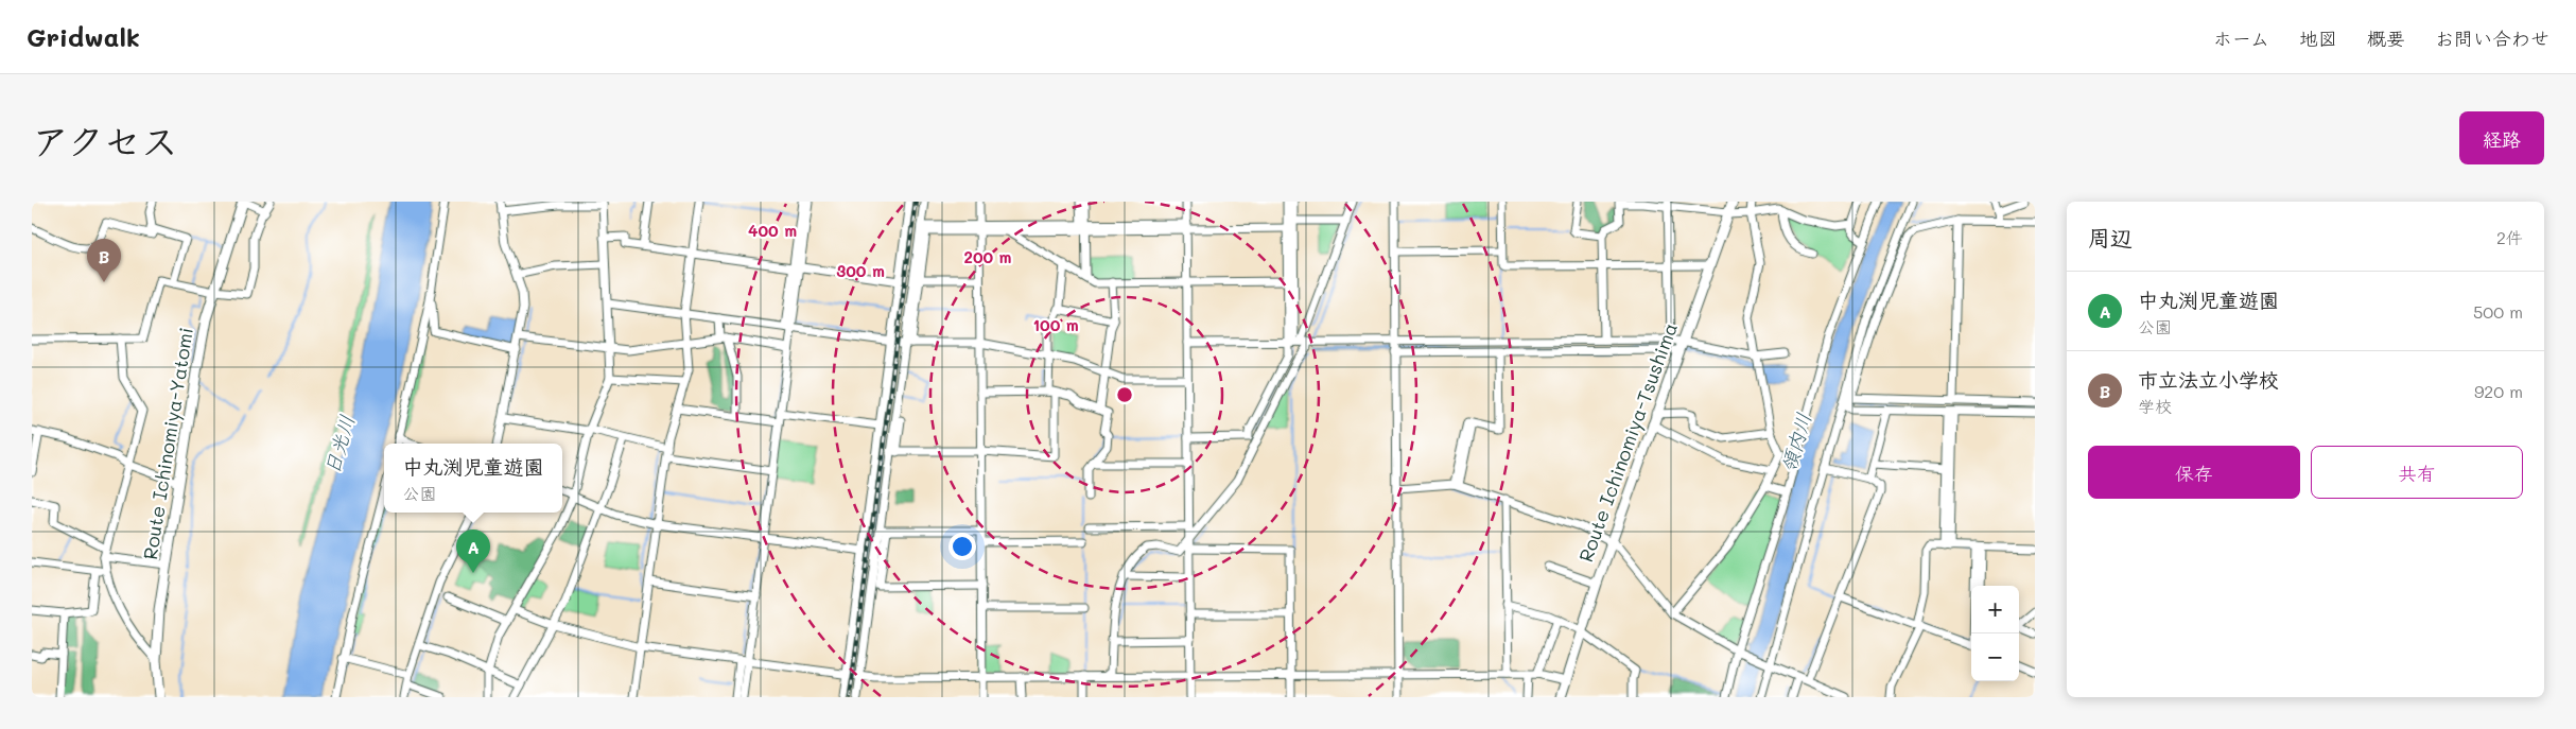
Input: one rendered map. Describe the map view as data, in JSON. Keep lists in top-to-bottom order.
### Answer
{
  "streets": {
    "main road": ["Route Ichinomiya-Tsushima", "Route Ichinomiya-Yatomi"]
  },
  "water": ["領内川", "日光川"],
  "page": {
    "header": "Gridwalk",
    "nav": [
      "ホーム",
      "地図",
      "概要",
      "お問い合わせ"
    ],
    "title": "アクセス",
    "buttons": [
      "経路",
      ["保存", "共有"]
    ],
    "heading": ["周辺", "2件"],
    "pins": ["B", "A"],
    "list": [
      {
        "mark": "A",
        "name": "中丸渕児童遊園",
        "note": "公園",
        "value": "500 m"
      },
      {
        "mark": "B",
        "name": "市立法立小学校",
        "note": "学校",
        "value": "920 m"
      }
    ],
    "popup": ["中丸渕児童遊園", "公園"],
    "map_buttons": ["+", "−"]
  },
  "rings": [
    "400 m",
    "200 m",
    "300 m",
    "100 m"
  ]
}
